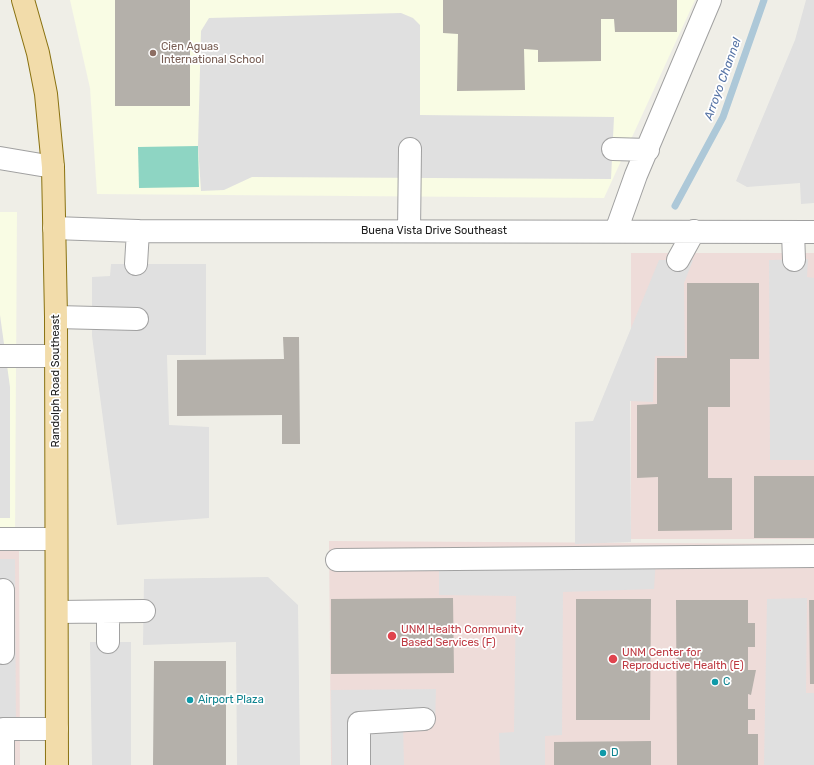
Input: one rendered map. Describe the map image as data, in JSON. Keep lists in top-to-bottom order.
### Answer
{
  "streets": {
    "main road": ["Randolph Road Southeast"],
    "street": ["Buena Vista Drive Southeast"]
  },
  "crossings": [
    ["Buena Vista Drive Southeast", "Randolph Road Southeast"]
  ],
  "water": ["Arroyo Channel"],
  "places": [
    "Cien Aguas International School",
    "UNM Health Community Based Services (F)",
    "UNM Center for Reproductive Health (E)",
    "C",
    "Airport Plaza",
    "D"
  ]
}
